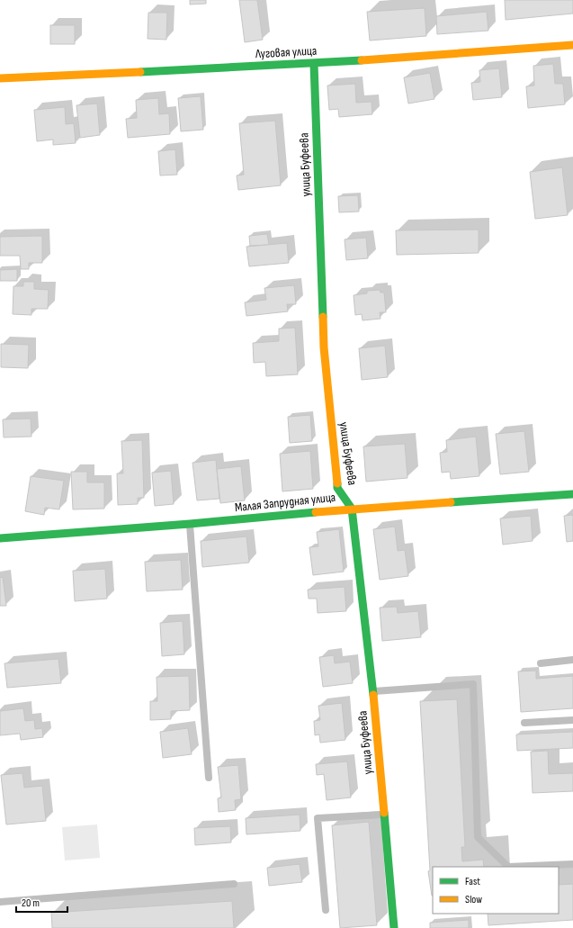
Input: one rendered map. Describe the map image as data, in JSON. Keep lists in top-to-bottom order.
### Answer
{
  "streets": {
    "street": ["Луговая улица", "улица Буфеева", "Малая Запрудная улица"]
  },
  "crossings": [
    ["Луговая улица", "улица Буфеева"],
    ["улица Буфеева", "Малая Запрудная улица"]
  ],
  "legend": ["Fast", "Slow"],
  "scale_bar": "20 m"
}
